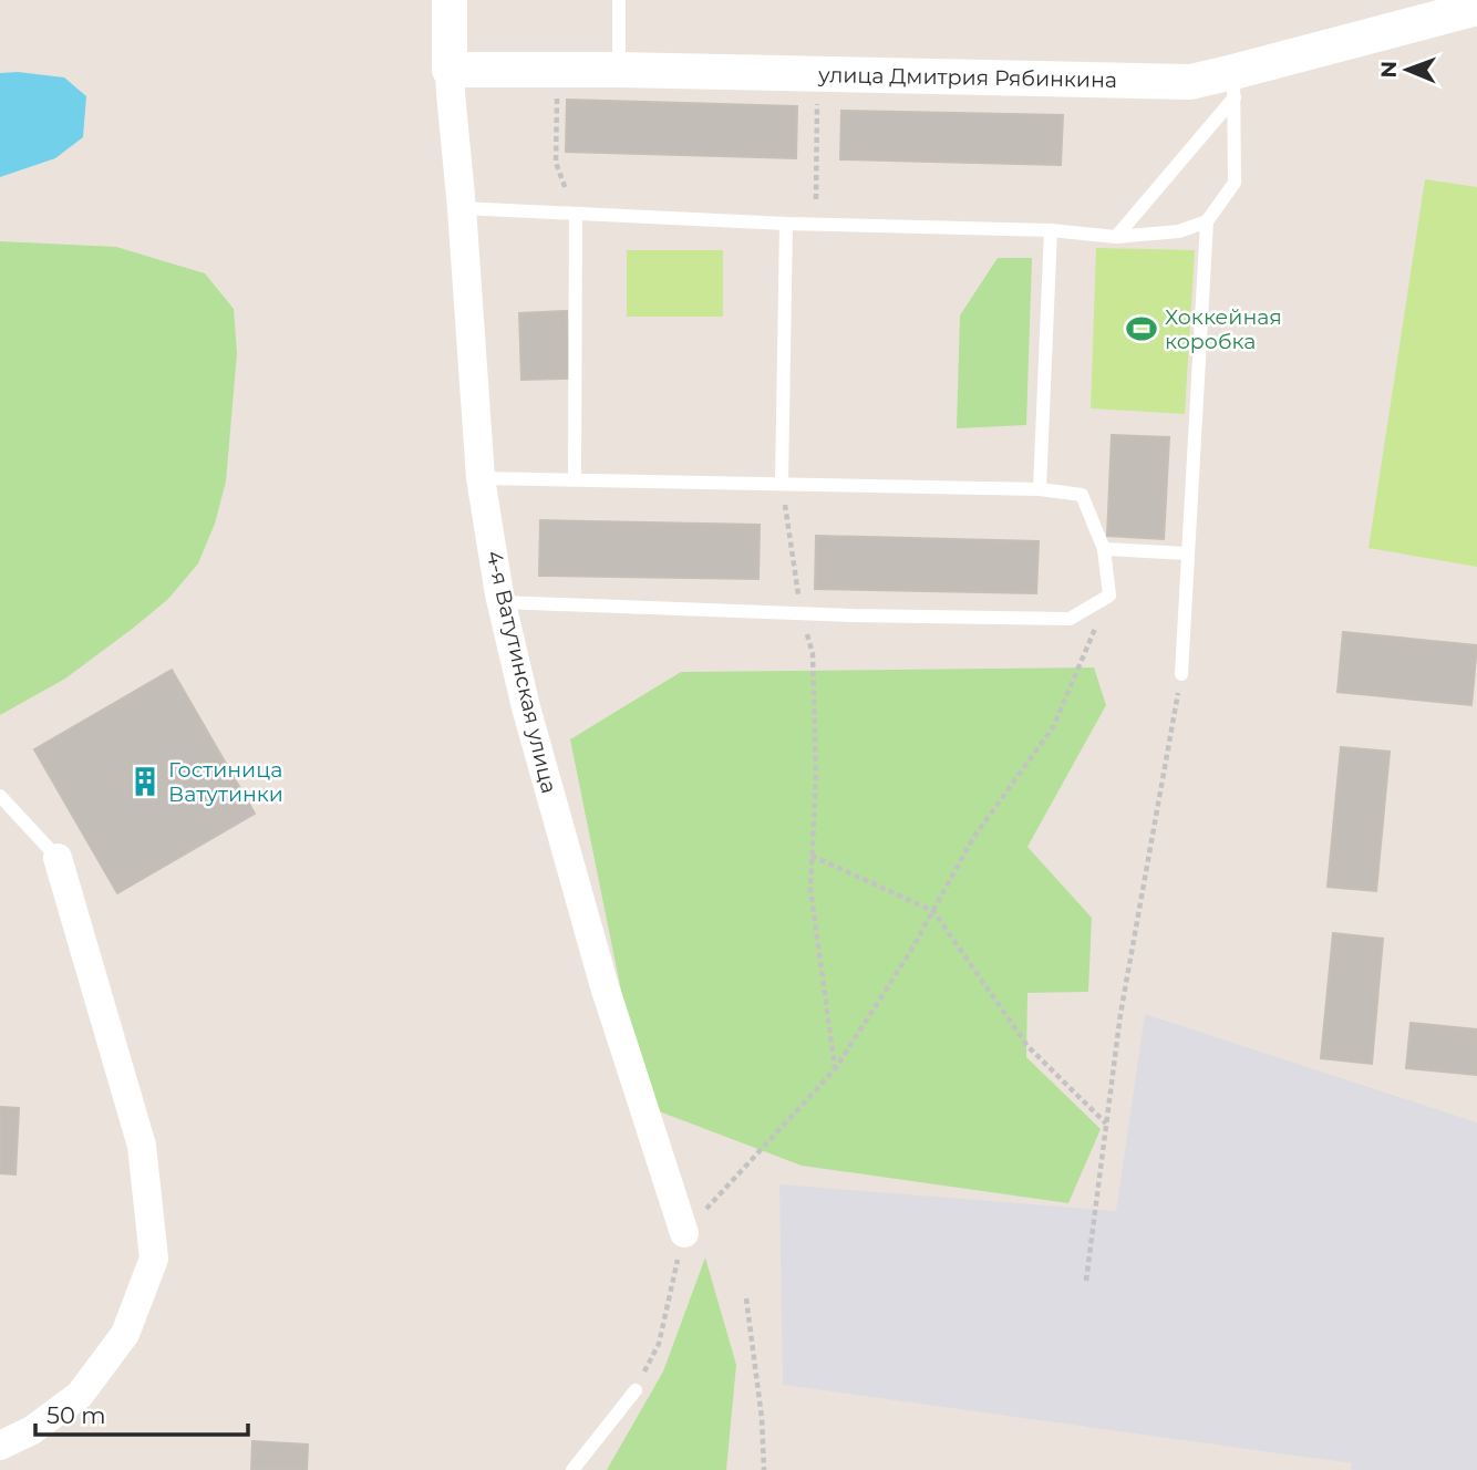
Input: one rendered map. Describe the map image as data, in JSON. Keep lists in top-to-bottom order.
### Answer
{
  "streets": {
    "street": ["улица Дмитрия Рябинкина", "4-я Ватутинская улица"]
  },
  "crossings": [
    ["улица Дмитрия Рябинкина", "4-я Ватутинская улица"]
  ],
  "places": {
    "sports": ["Хоккейная коробка"],
    "building": ["Гостиница Ватутинки"]
  },
  "scale_bar": "50 m",
  "north": "left"
}
